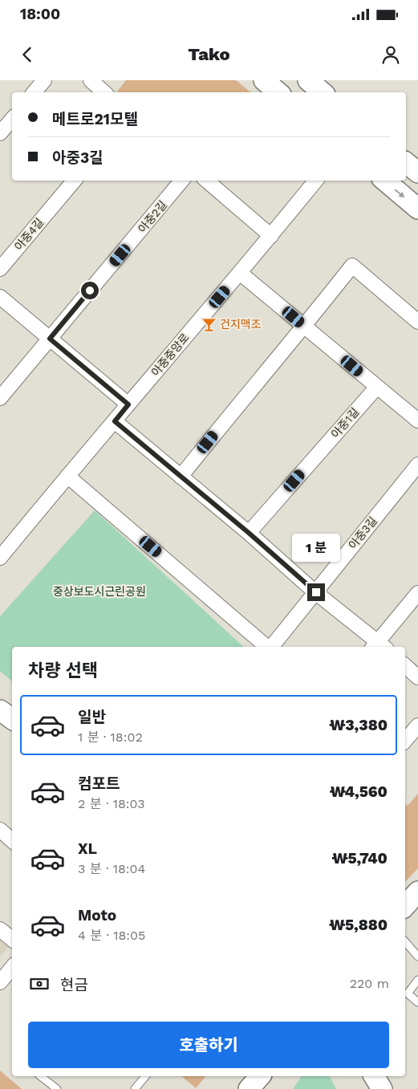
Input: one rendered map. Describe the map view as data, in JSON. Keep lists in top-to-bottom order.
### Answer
{
  "streets": {
    "street": [
      "아중2길",
      "아중4길",
      "아중중앙로",
      "아중1길",
      "아중3길"
    ]
  },
  "parks": ["중상보도시근린공원"],
  "places": {
    "bar": ["건지맥조"]
  },
  "page": {
    "status": "18:00",
    "header": "Tako",
    "banner": ["메트로21모텔", "아중3길"],
    "bubble": "1 분",
    "heading": "차량 선택",
    "list": [
      {
        "name": "일반",
        "note": "1 분 · 18:02",
        "value": "₩3,380"
      },
      {
        "name": "컴포트",
        "note": "2 분 · 18:03",
        "value": "₩4,560"
      },
      {
        "name": "XL",
        "note": "3 분 · 18:04",
        "value": "₩5,740"
      },
      {
        "name": "Moto",
        "note": "4 분 · 18:05",
        "value": "₩5,880"
      }
    ],
    "pay": ["현금", "220 m"],
    "buttons": "호출하기"
  }
}
